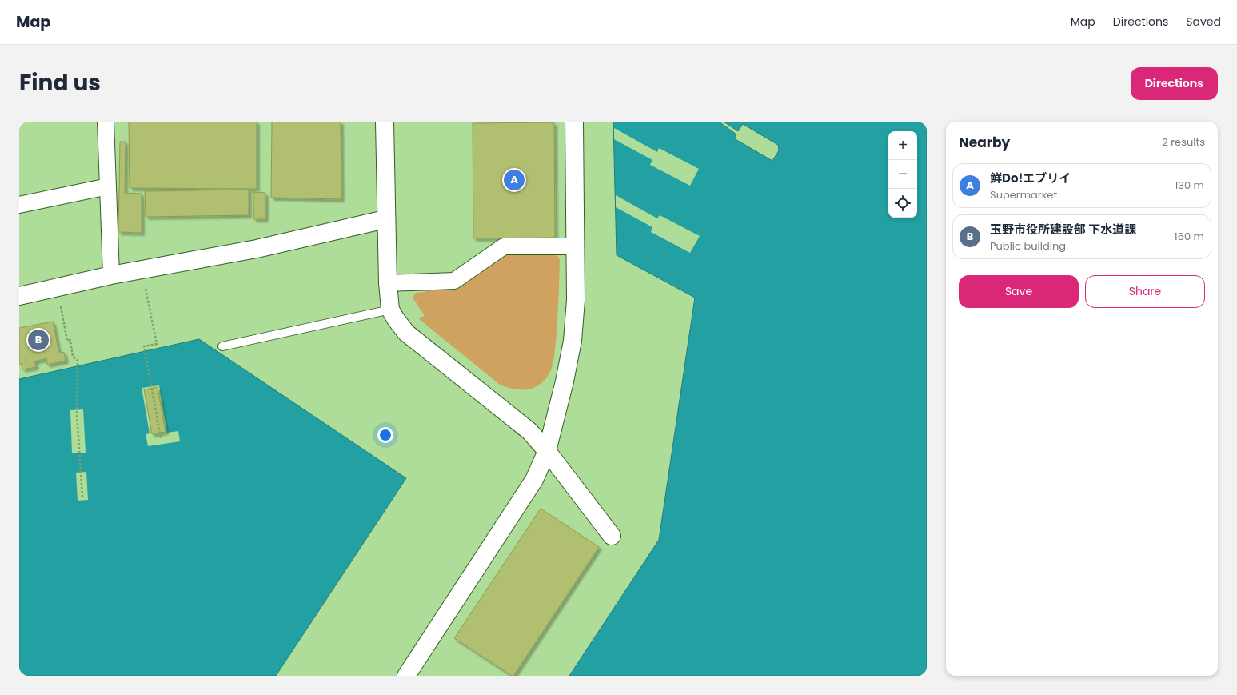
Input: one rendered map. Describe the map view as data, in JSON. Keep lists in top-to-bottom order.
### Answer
{
  "page": {
    "header": "Map",
    "nav": ["Map", "Directions", "Saved"],
    "title": "Find us",
    "buttons": [
      "Directions",
      ["Save", "Share"]
    ],
    "heading": ["Nearby", "2 results"],
    "map_buttons": ["+", "−"],
    "list": [
      {
        "mark": "A",
        "name": "鮮Do!エブリイ",
        "note": "Supermarket",
        "value": "130 m"
      },
      {
        "mark": "B",
        "name": "玉野市役所建設部 下水道課",
        "note": "Public building",
        "value": "160 m"
      }
    ],
    "pins": ["A", "B"]
  }
}
